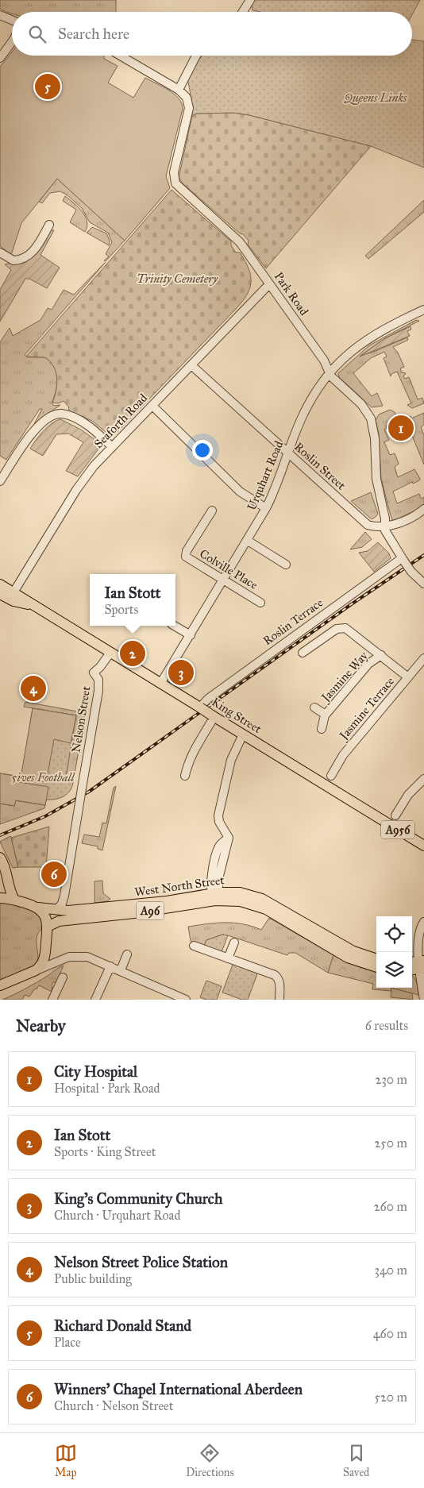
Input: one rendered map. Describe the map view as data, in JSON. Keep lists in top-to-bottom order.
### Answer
{
  "streets": {
    "main road": [
      "King Street",
      "A956",
      "West North Street",
      "A96"
    ],
    "street": [
      "Park Road",
      "Seaforth Road",
      "Roslin Street",
      "Urquhart Road",
      "Colville Place",
      "Roslin Terrace",
      "Jasmine Way",
      "Jasmine Terrace",
      "Nelson Street"
    ]
  },
  "crossings": [
    ["Park Road", "Seaforth Road"],
    ["Park Road", "Roslin Street"],
    ["Park Road", "Urquhart Road"],
    ["Seaforth Road", "Roslin Street"],
    ["Seaforth Road", "King Street"],
    ["Roslin Street", "Urquhart Road"],
    ["Urquhart Road", "Colville Place"],
    ["Urquhart Road", "King Street"],
    ["Roslin Terrace", "King Street"],
    ["King Street", "Nelson Street"],
    ["Nelson Street", "West North Street"],
    ["West North Street", "A96"]
  ],
  "parks": ["Queens Links", "Trinity Cemetery", "5ives Football"],
  "page": {
    "search": "Search here",
    "pins": [
      "5",
      "1",
      "2",
      "3",
      "4",
      "6"
    ],
    "popup": ["Ian Stott", "Sports"],
    "heading": ["Nearby", "6 results"],
    "list": [
      {
        "mark": "1",
        "name": "City Hospital",
        "note": "Hospital · Park Road",
        "value": "230 m"
      },
      {
        "mark": "2",
        "name": "Ian Stott",
        "note": "Sports · King Street",
        "value": "250 m"
      },
      {
        "mark": "3",
        "name": "King's Community Church",
        "note": "Church · Urquhart Road",
        "value": "260 m"
      },
      {
        "mark": "4",
        "name": "Nelson Street Police Station",
        "note": "Public building",
        "value": "340 m"
      },
      {
        "mark": "5",
        "name": "Richard Donald Stand",
        "note": "Place",
        "value": "460 m"
      },
      {
        "mark": "6",
        "name": "Winners' Chapel International Aberdeen",
        "note": "Church · Nelson Street",
        "value": "520 m"
      }
    ],
    "nav": ["Map", "Directions", "Saved"]
  }
}
